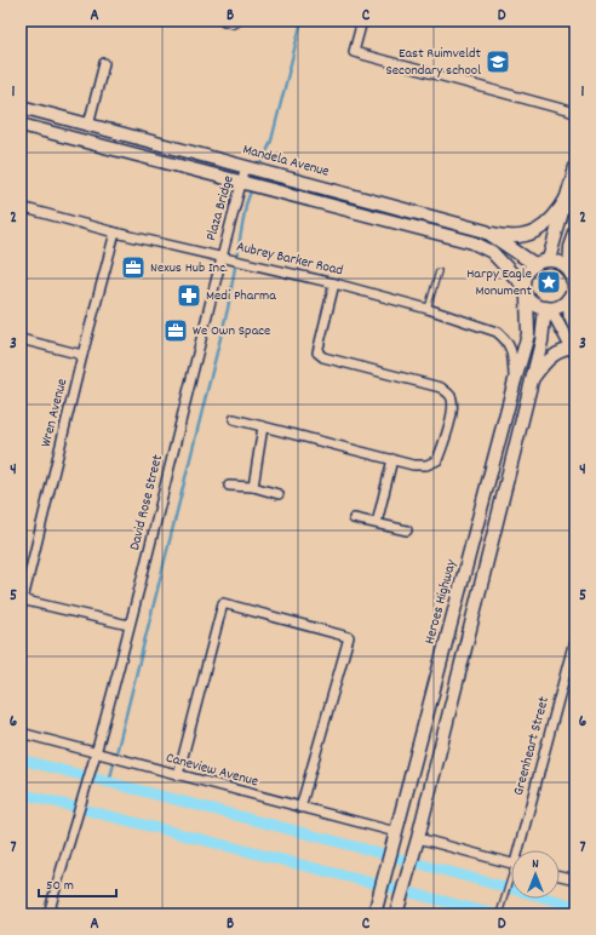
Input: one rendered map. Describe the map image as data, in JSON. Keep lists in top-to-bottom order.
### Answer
{
  "streets": {
    "main road": ["Mandela Avenue", "Heroes Highway"],
    "street": [
      "Plaza Bridge",
      "Aubrey Barker Road",
      "Wren Avenue",
      "David Rose Street",
      "Greenheart Street",
      "Caneview Avenue"
    ]
  },
  "crossings": [
    ["Mandela Avenue", "Plaza Bridge"],
    ["Mandela Avenue", "Heroes Highway"],
    ["Plaza Bridge", "Aubrey Barker Road"],
    ["Plaza Bridge", "David Rose Street"],
    ["Aubrey Barker Road", "Wren Avenue"],
    ["Aubrey Barker Road", "David Rose Street"],
    ["Aubrey Barker Road", "Heroes Highway"],
    ["David Rose Street", "Caneview Avenue"],
    ["Heroes Highway", "Caneview Avenue"]
  ],
  "places": {
    "school or university": ["East Ruimveldt Secondary school"],
    "office": ["Nexus Hub Inc.", "We Own Space"],
    "place": ["Harpy Eagle Monument"],
    "pharmacy": ["Medi Pharma"]
  },
  "scale_bar": "50 m",
  "north": "top",
  "grid": {
    "columns": [
      "A",
      "B",
      "C",
      "D"
    ],
    "rows": [
      "1",
      "2",
      "3",
      "4",
      "5",
      "6",
      "7"
    ]
  }
}
